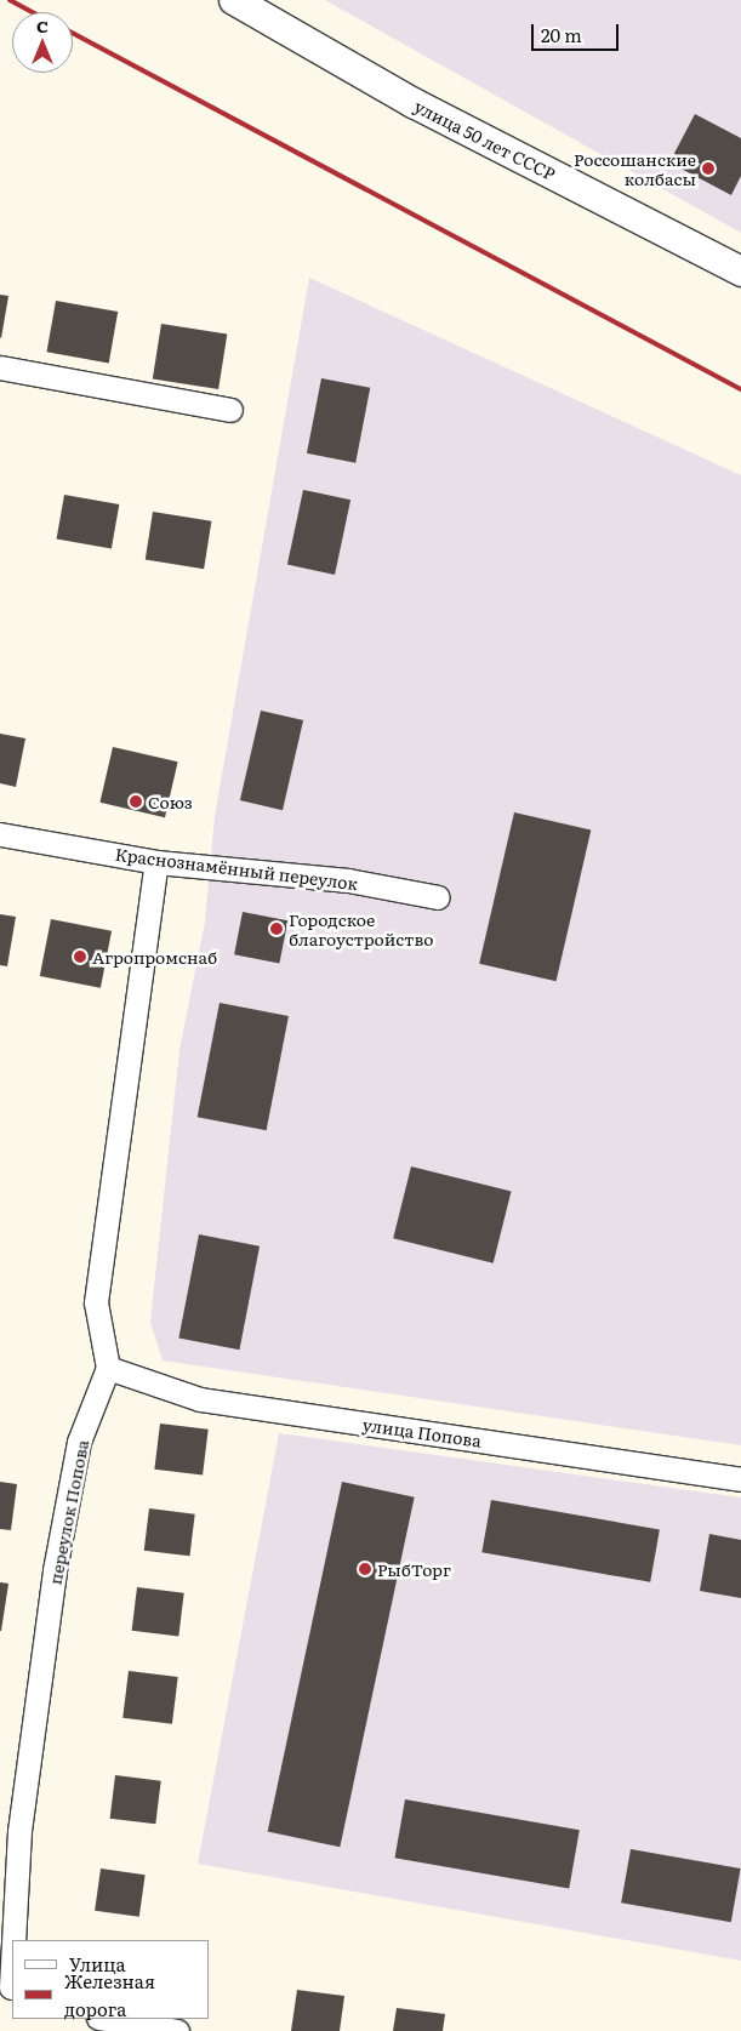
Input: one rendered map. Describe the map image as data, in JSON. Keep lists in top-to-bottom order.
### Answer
{
  "streets": {
    "street": [
      "улица 50 лет СССР",
      "Краснознамённый переулок",
      "улица Попова",
      "переулок Попова"
    ]
  },
  "crossings": [
    ["улица Попова", "переулок Попова"]
  ],
  "places": [
    "Россошанские колбасы",
    "Союз",
    "Городское благоустройство",
    "Агропромснаб",
    "РыбТорг"
  ],
  "legend": ["Улица", "Железная дорога"],
  "scale_bar": "20 m",
  "north": "top"
}
